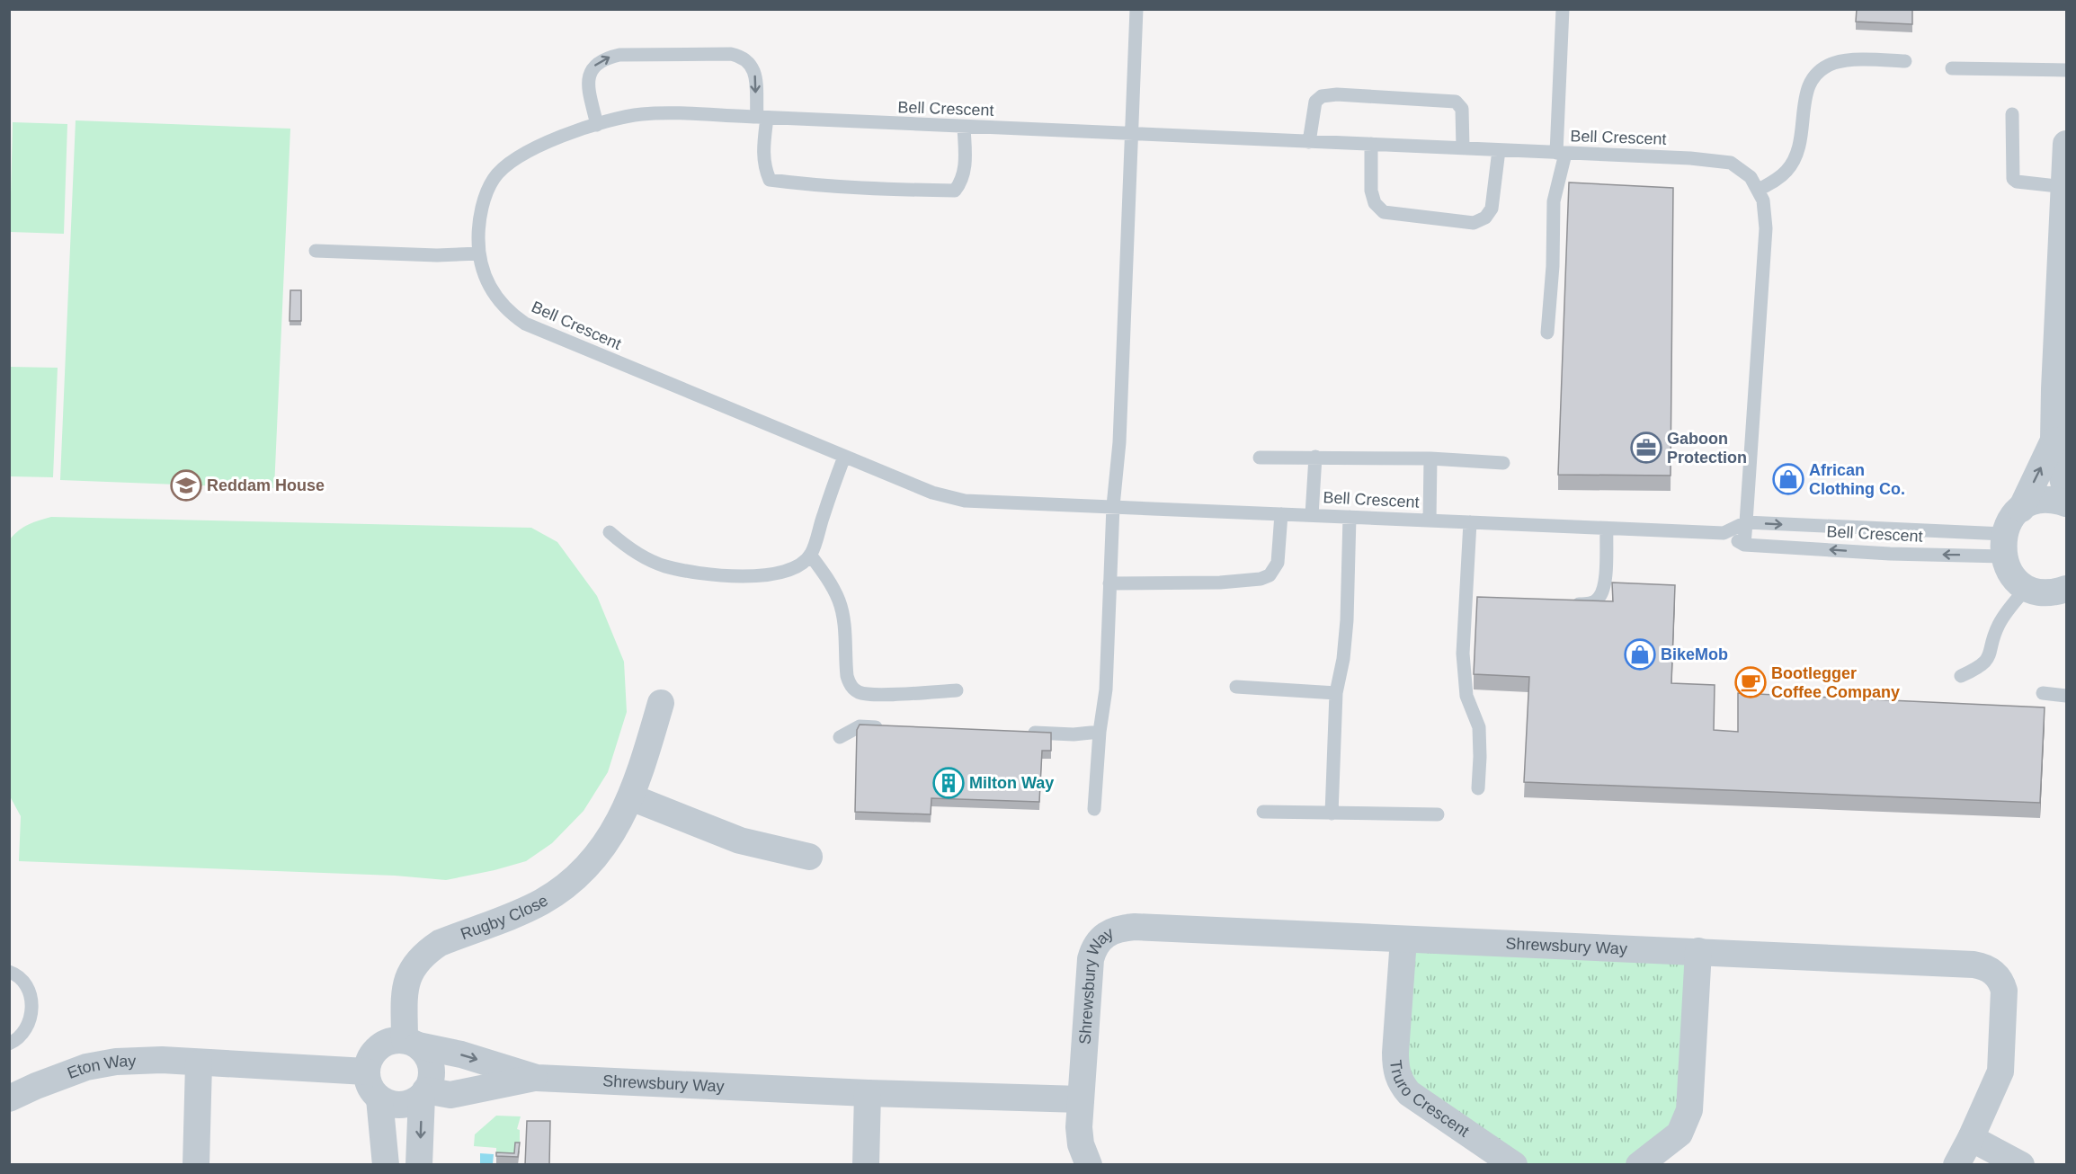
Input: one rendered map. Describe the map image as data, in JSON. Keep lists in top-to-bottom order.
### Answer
{
  "streets": {
    "street": [
      "Rugby Close",
      "Shrewsbury Way",
      "Eton Way",
      "Truro Crescent"
    ],
    "lane": ["Bell Crescent"]
  },
  "crossings": [
    ["Rugby Close", "Eton Way"],
    ["Shrewsbury Way", "Truro Crescent"]
  ],
  "places": {
    "office": ["Gaboon Protection"],
    "shop": ["African Clothing Co.", "BikeMob"],
    "school or university": ["Reddam House"],
    "cafe": ["Bootlegger Coffee Company"],
    "building": ["Milton Way"]
  }
}
